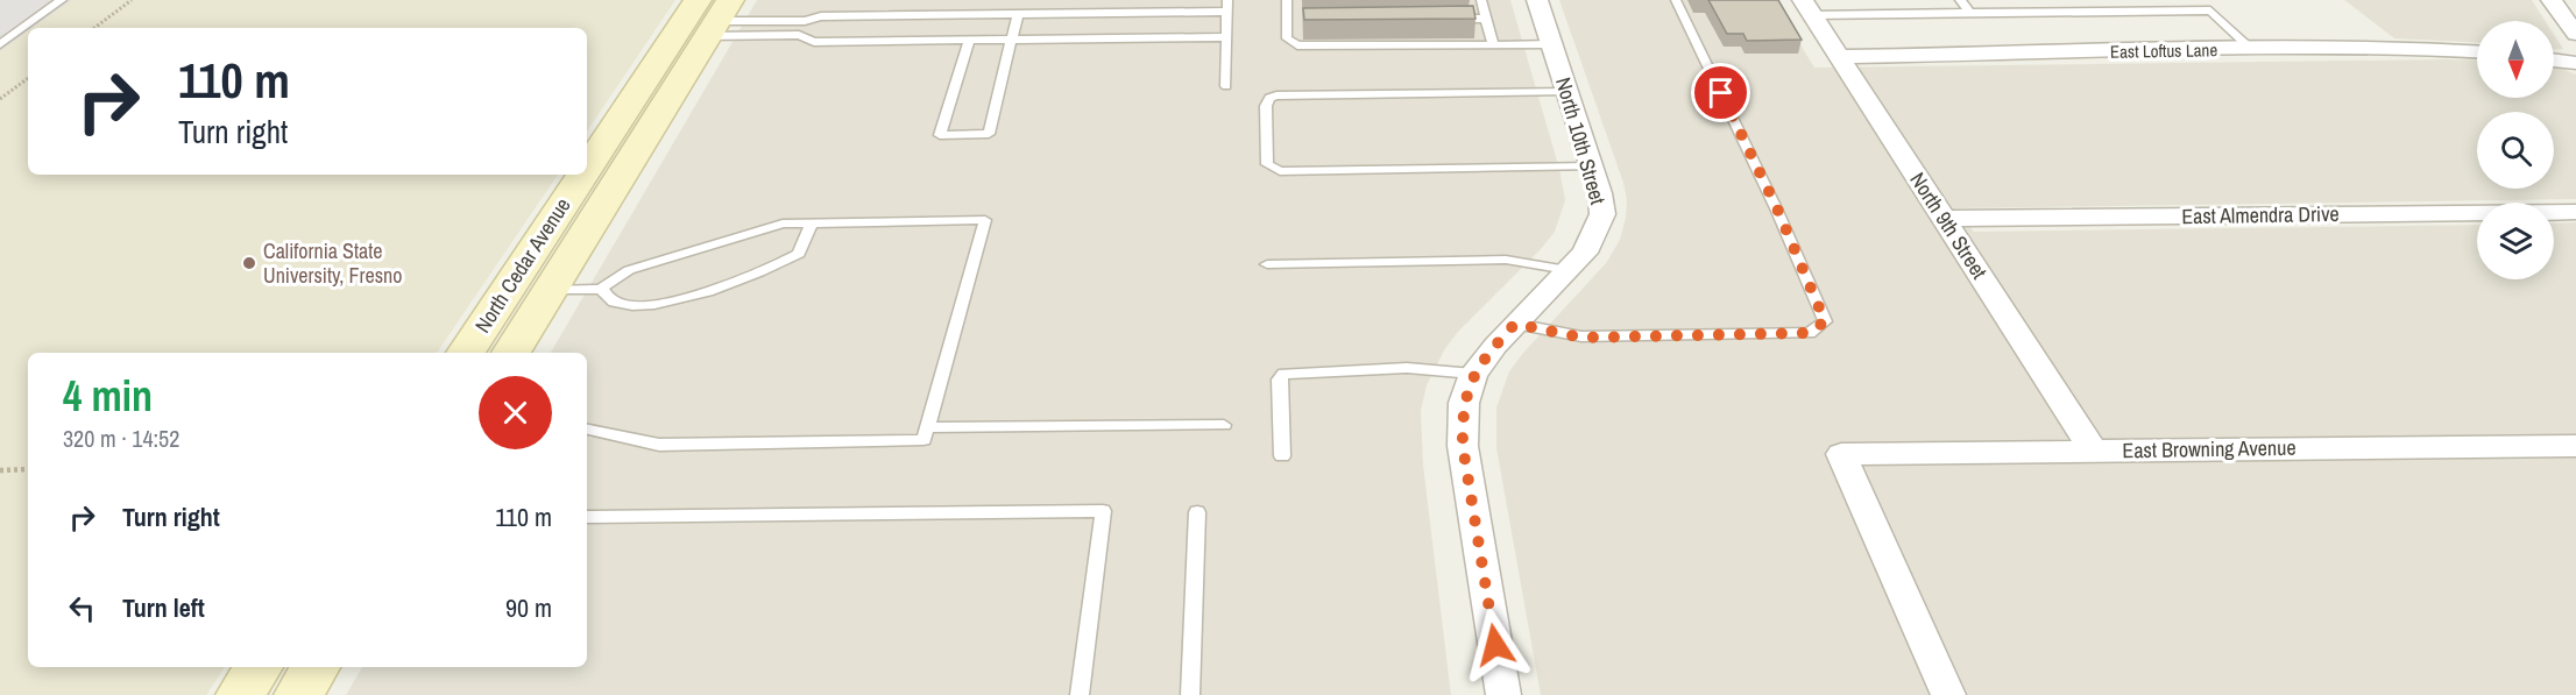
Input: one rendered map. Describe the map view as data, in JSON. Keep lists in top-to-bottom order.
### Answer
{
  "streets": {
    "main road": ["North Cedar Avenue"],
    "street": [
      "East Loftus Lane",
      "North 10th Street",
      "East Almendra Drive",
      "North 9th Street",
      "East Browning Avenue"
    ]
  },
  "crossings": [
    ["East Loftus Lane", "North 9th Street"],
    ["East Almendra Drive", "North 9th Street"],
    ["North 9th Street", "East Browning Avenue"]
  ],
  "places": ["California State University, Fresno"],
  "north": "bottom",
  "page": {
    "turn": ["110 m", "Turn right"],
    "heading": ["4 min", "320 m · 14:52"],
    "list": [
      {
        "name": "Turn right",
        "value": "110 m"
      },
      {
        "name": "Turn left",
        "value": "90 m"
      }
    ]
  }
}
